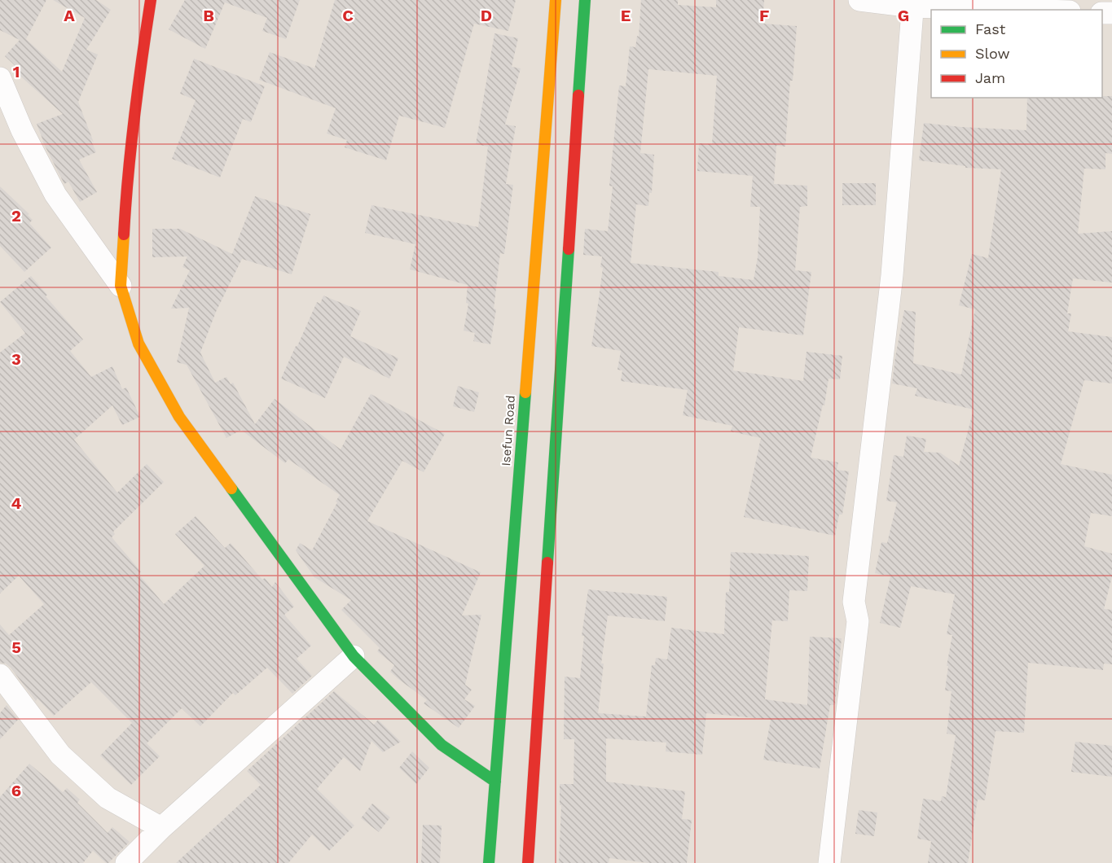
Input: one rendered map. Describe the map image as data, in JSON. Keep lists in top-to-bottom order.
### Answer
{
  "streets": {
    "street": ["Isefun Road"]
  },
  "legend": ["Fast", "Slow", "Jam"],
  "grid": {
    "columns": [
      "A",
      "B",
      "C",
      "D",
      "E",
      "F",
      "G"
    ],
    "rows": [
      "1",
      "2",
      "3",
      "4",
      "5",
      "6"
    ]
  }
}
